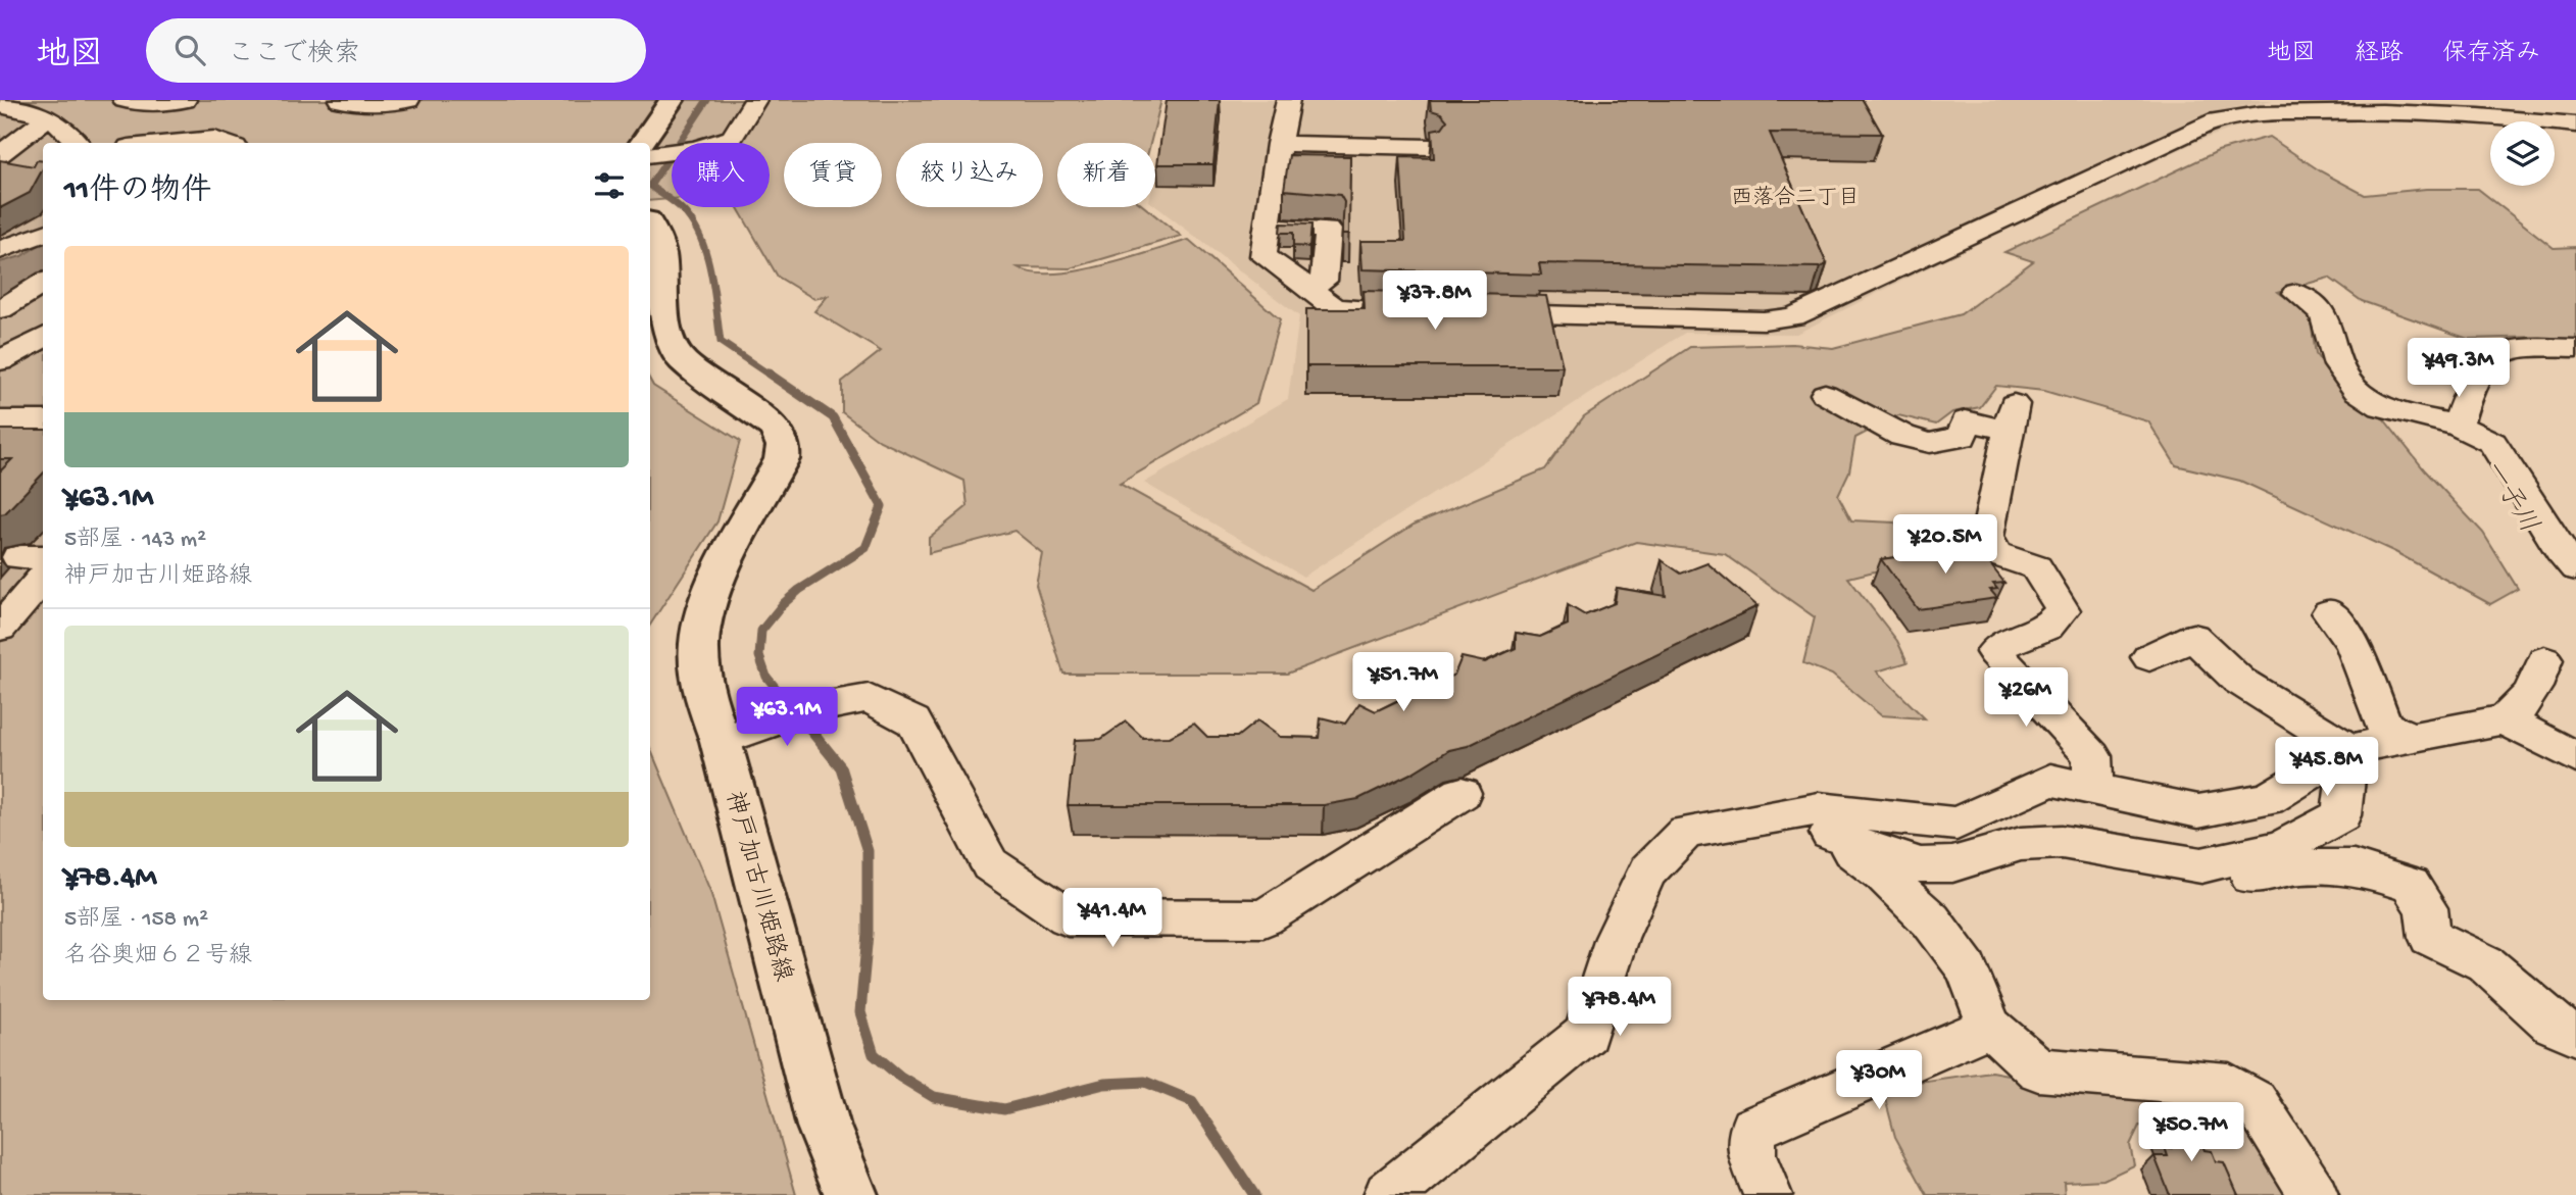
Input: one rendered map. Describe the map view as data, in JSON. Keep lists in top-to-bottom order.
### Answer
{
  "streets": {
    "main road": ["神戸加古川姫路線"]
  },
  "districts": ["西落合二丁目"],
  "water": ["一子川"],
  "page": {
    "header": "地図",
    "search": "ここで検索",
    "nav": ["地図", "経路", "保存済み"],
    "chip": [
      "購入",
      "賃貸",
      "絞り込み",
      "新着"
    ],
    "heading": "11件の物件",
    "list": [
      {
        "name": "¥63.1M",
        "note": "5部屋 · 143 m² · 神戸加古川姫路線"
      },
      {
        "name": "¥78.4M",
        "note": "5部屋 · 158 m² · 名谷奥畑６２号線"
      }
    ],
    "price": [
      "¥37.8M",
      "¥49.3M",
      "¥20.5M",
      "¥51.7M",
      "¥26M",
      "¥63.1M",
      "¥45.8M",
      "¥41.4M",
      "¥78.4M",
      "¥30M",
      "¥50.7M"
    ]
  }
}
